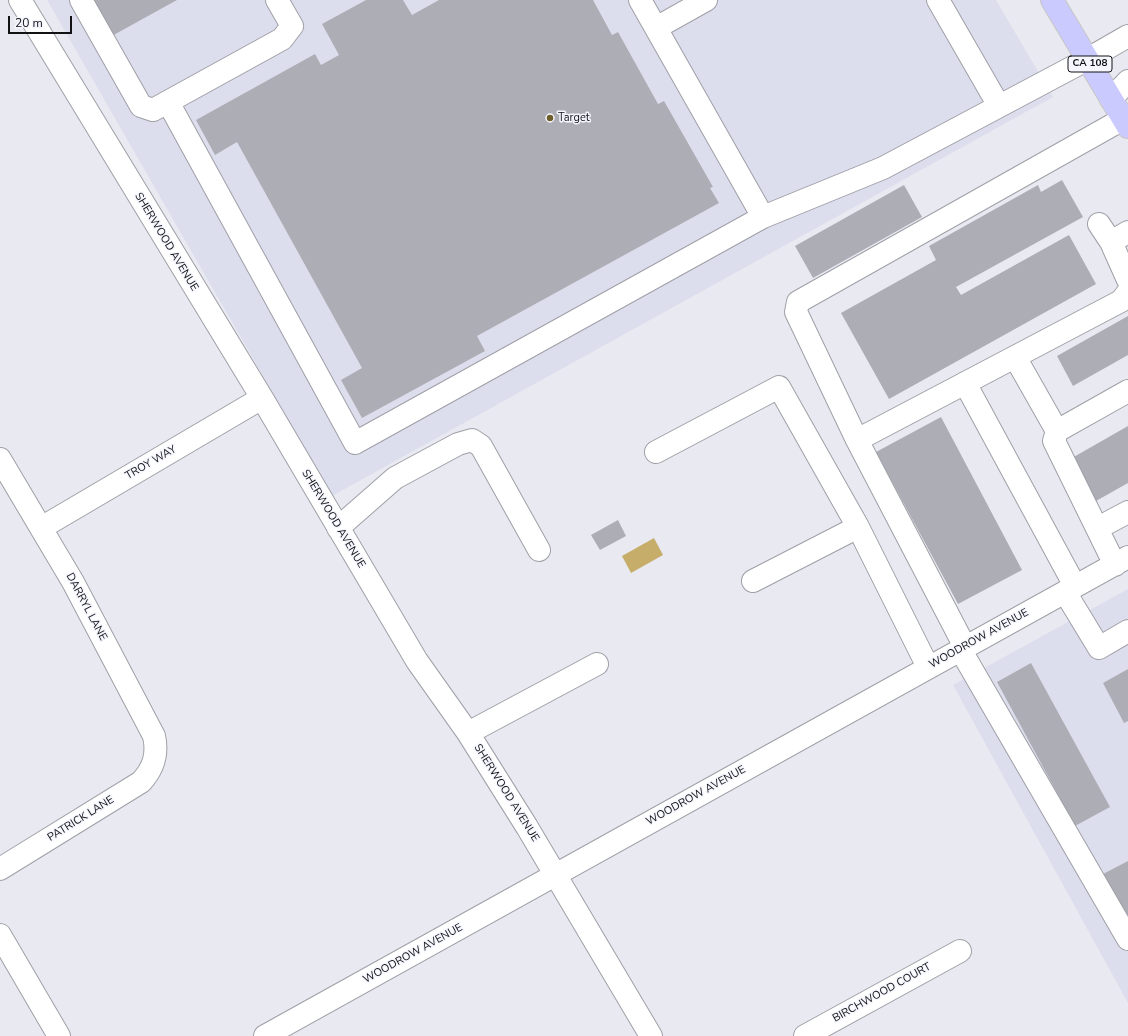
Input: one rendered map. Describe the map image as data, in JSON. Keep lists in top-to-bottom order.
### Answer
{
  "streets": {
    "main road": ["CA 108"],
    "street": [
      "SHERWOOD AVENUE",
      "TROY WAY",
      "DARRYL LANE",
      "WOODROW AVENUE",
      "PATRICK LANE",
      "BIRCHWOOD COURT"
    ]
  },
  "crossings": [
    ["SHERWOOD AVENUE", "TROY WAY"],
    ["SHERWOOD AVENUE", "WOODROW AVENUE"],
    ["TROY WAY", "DARRYL LANE"],
    ["DARRYL LANE", "PATRICK LANE"]
  ],
  "places": ["Target"],
  "scale_bar": "20 m"
}
